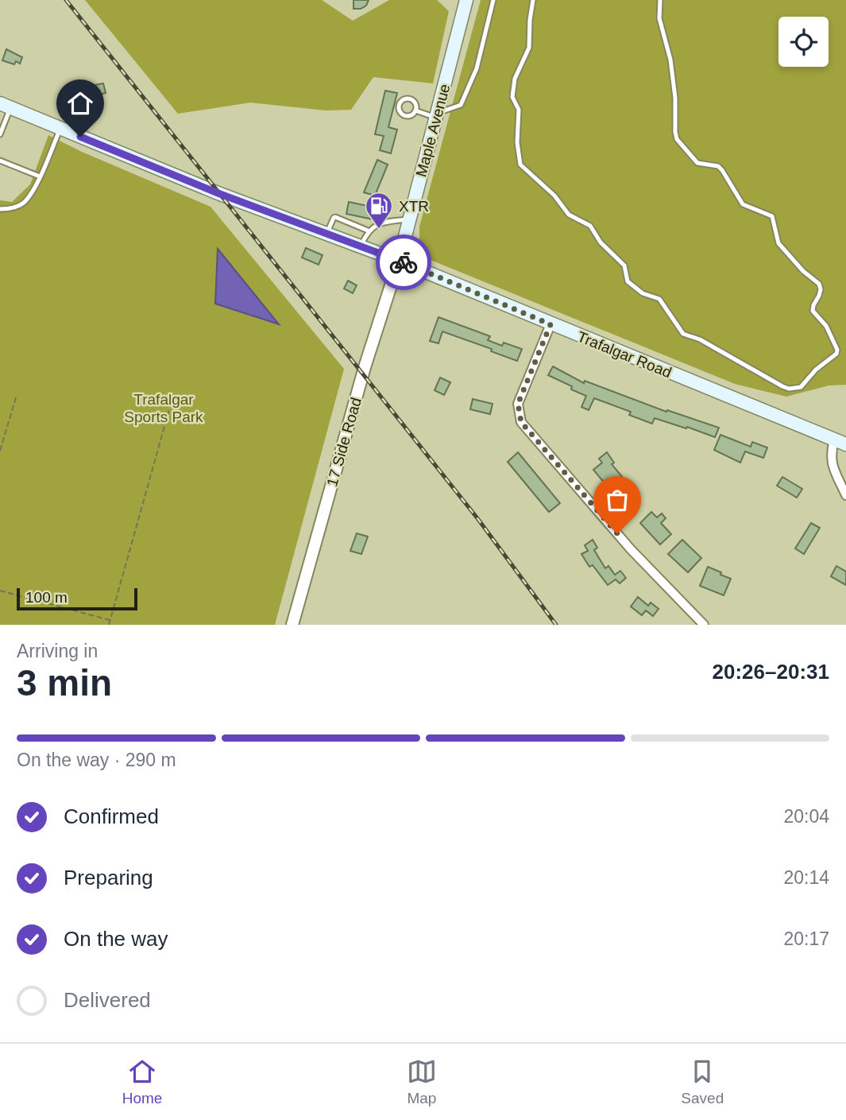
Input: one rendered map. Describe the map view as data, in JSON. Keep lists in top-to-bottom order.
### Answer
{
  "streets": {
    "main road": ["Maple Avenue", "Trafalgar Road"],
    "street": ["17 Side Road"]
  },
  "crossings": [
    ["Maple Avenue", "Trafalgar Road"],
    ["Maple Avenue", "17 Side Road"],
    ["Trafalgar Road", "17 Side Road"]
  ],
  "parks": ["Trafalgar Sports Park"],
  "places": {
    "fuel station": ["XTR"]
  },
  "scale_bar": "100 m",
  "page": {
    "scale": "100 m",
    "heading": ["3 min", "Arriving in", "20:26–20:31"],
    "bar": "On the way · 290 m",
    "list": [
      ["Confirmed", "20:04"],
      ["Preparing", "20:14"],
      ["On the way", "20:17"],
      "Delivered"
    ],
    "tabs": ["Home", "Map", "Saved"]
  }
}
